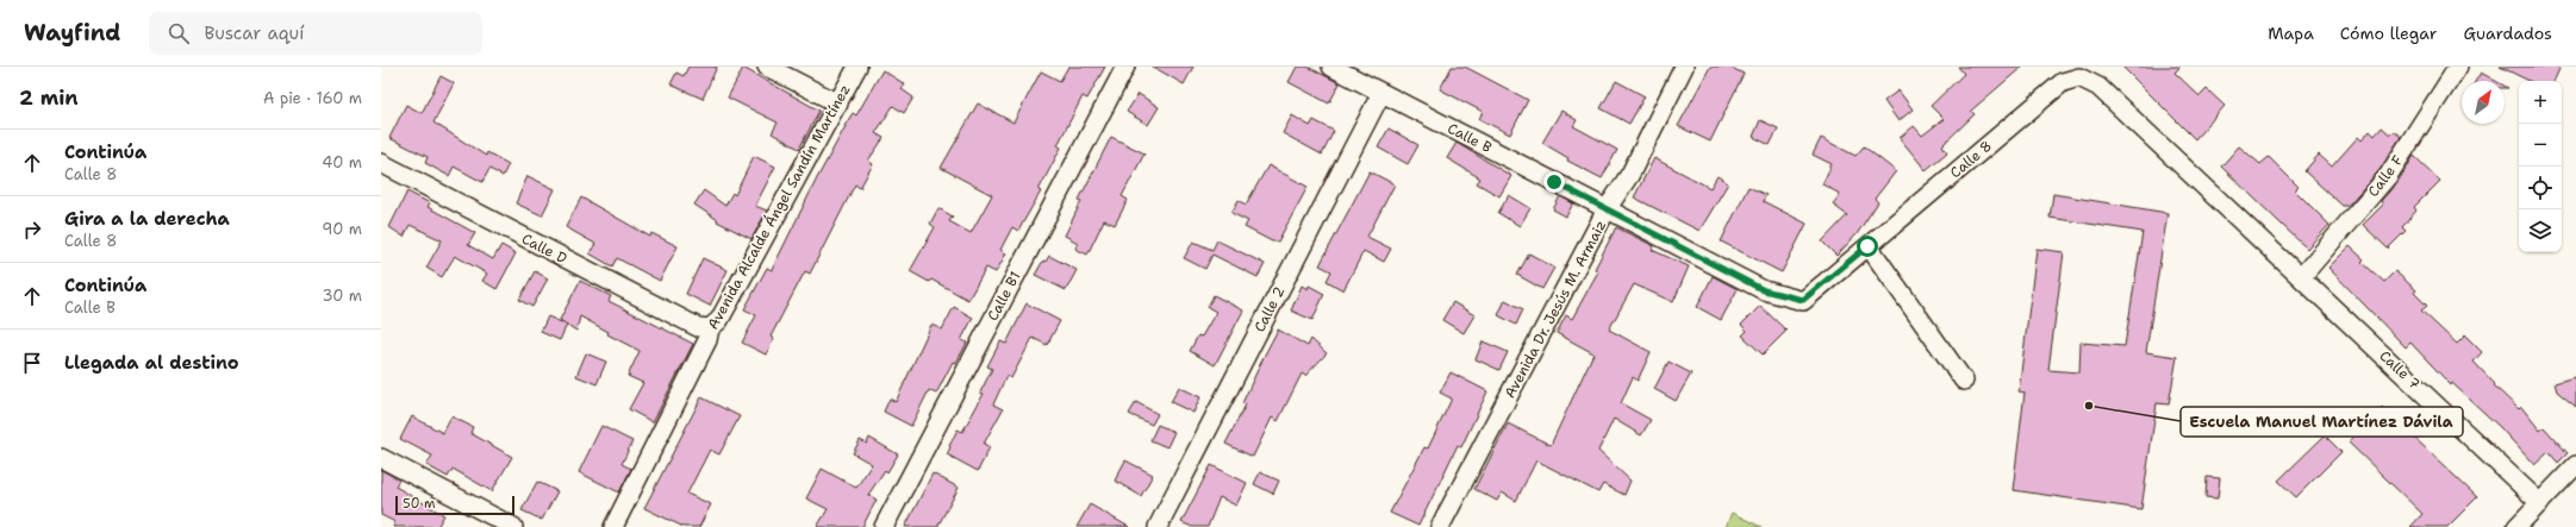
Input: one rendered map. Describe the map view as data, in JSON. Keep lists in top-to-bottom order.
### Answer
{
  "streets": {
    "street": [
      "Calle B",
      "Calle 8",
      "Calle F",
      "Avenida Alcalde Ángel Sandín Martínez",
      "Calle D",
      "Calle B1",
      "Calle 2",
      "Avenida Dr. Jesús M. Armaiz",
      "Calle 7"
    ]
  },
  "crossings": [
    ["Calle B", "Calle 8"],
    ["Calle B", "Calle 2"],
    ["Calle B", "Avenida Dr. Jesús M. Armaiz"],
    ["Calle 8", "Calle F"],
    ["Calle 8", "Avenida Dr. Jesús M. Armaiz"],
    ["Calle 8", "Calle 7"],
    ["Calle F", "Calle 7"],
    ["Avenida Alcalde Ángel Sandín Martínez", "Calle D"]
  ],
  "places": ["Escuela Manuel Martínez Dávila"],
  "scale_bar": "50 m",
  "north": "top right",
  "page": {
    "header": "Wayfind",
    "search": "Buscar aquí",
    "nav": ["Mapa", "Cómo llegar", "Guardados"],
    "heading": ["2 min", "A pie · 160 m"],
    "map_buttons": ["+", "−"],
    "list": [
      ["Continúa", "Calle 8", "40 m"],
      ["Gira a la derecha", "Calle 8", "90 m"],
      ["Continúa", "Calle B", "30 m"],
      "Llegada al destino"
    ],
    "scale": "50 m"
  }
}
